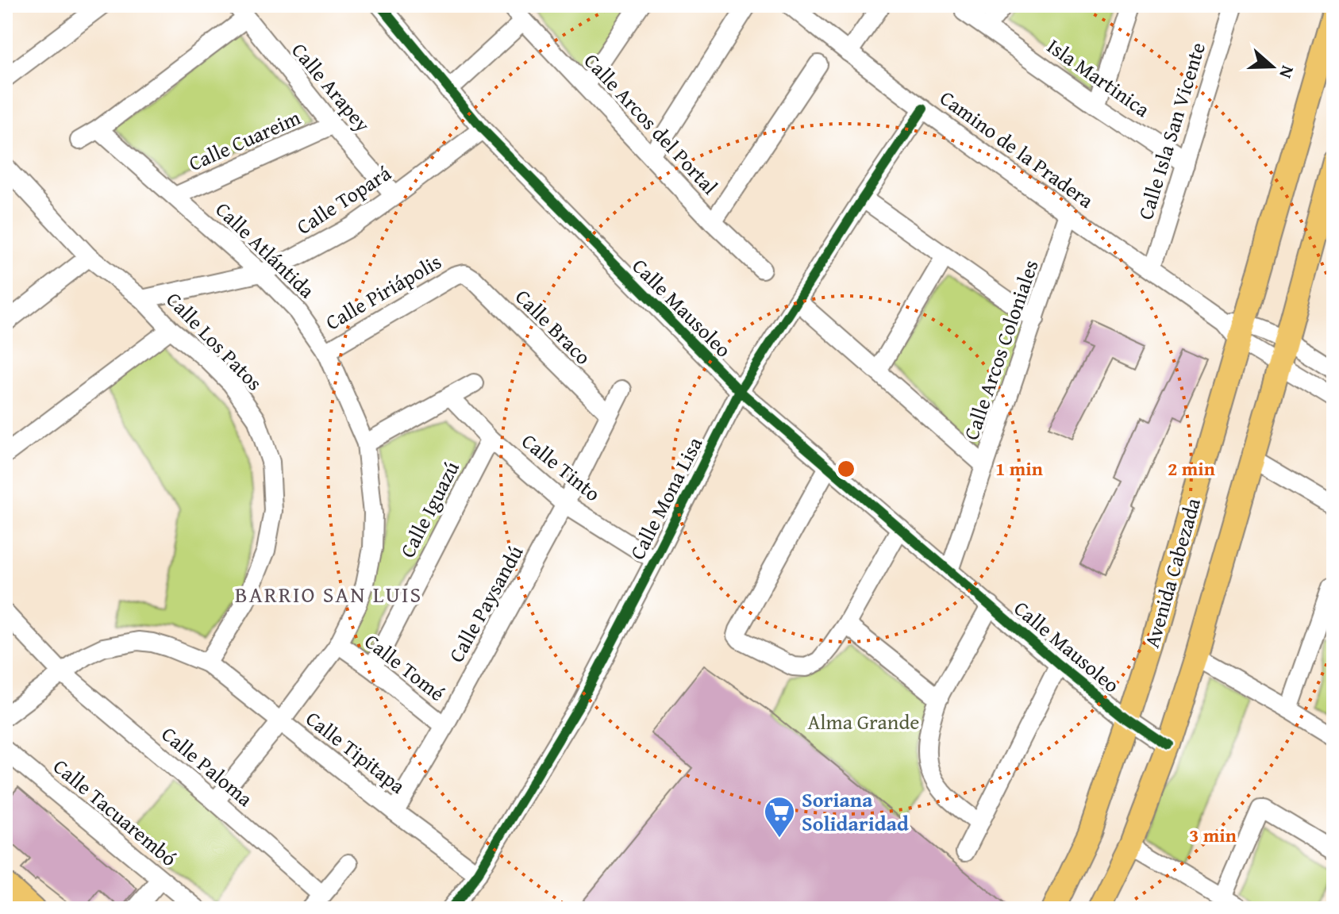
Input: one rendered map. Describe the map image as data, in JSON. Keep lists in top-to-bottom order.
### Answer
{
  "streets": {
    "main road": ["Avenida Cabezada"],
    "street": [
      "Isla Martinica",
      "Calle Arapey",
      "Calle Arcos del Portal",
      "Calle Isla San Vicente",
      "Calle Cuareim",
      "Camino de la Pradera",
      "Calle Topará",
      "Calle Atlántida",
      "Calle Piriápolis",
      "Calle Mausoleo",
      "Calle Braco",
      "Calle Los Patos",
      "Calle Arcos Coloniales",
      "Calle Tinto",
      "Calle Mona Lisa",
      "Calle Iguazú",
      "Calle Paysandú",
      "Calle Tomé",
      "Calle Tipitapa",
      "Calle Paloma",
      "Calle Tacuarembó"
    ]
  },
  "crossings": [
    ["Isla Martinica", "Calle Isla San Vicente"],
    ["Calle Arapey", "Calle Cuareim"],
    ["Calle Arapey", "Calle Topará"],
    ["Calle Isla San Vicente", "Camino de la Pradera"],
    ["Calle Cuareim", "Calle Atlántida"],
    ["Camino de la Pradera", "Calle Arcos Coloniales"],
    ["Camino de la Pradera", "Calle Mona Lisa"],
    ["Camino de la Pradera", "Avenida Cabezada"],
    ["Calle Topará", "Calle Atlántida"],
    ["Calle Topará", "Calle Mausoleo"],
    ["Calle Topará", "Calle Los Patos"],
    ["Calle Atlántida", "Calle Piriápolis"],
    ["Calle Atlántida", "Calle Tomé"],
    ["Calle Atlántida", "Calle Tipitapa"],
    ["Calle Atlántida", "Calle Paloma"],
    ["Calle Piriápolis", "Calle Braco"],
    ["Calle Mausoleo", "Calle Arcos Coloniales"],
    ["Calle Mausoleo", "Calle Mona Lisa"],
    ["Calle Mausoleo", "Avenida Cabezada"],
    ["Calle Braco", "Calle Paysandú"],
    ["Calle Los Patos", "Calle Tipitapa"],
    ["Calle Tinto", "Calle Mona Lisa"],
    ["Calle Tinto", "Calle Iguazú"],
    ["Calle Tinto", "Calle Paysandú"],
    ["Calle Mona Lisa", "Calle Tipitapa"],
    ["Calle Iguazú", "Calle Tomé"],
    ["Calle Paysandú", "Calle Tomé"],
    ["Calle Paysandú", "Calle Tipitapa"],
    ["Calle Tipitapa", "Calle Paloma"]
  ],
  "districts": ["BARRIO SAN LUIS"],
  "parks": ["Alma Grande"],
  "places": {
    "supermarket": ["Soriana Solidaridad"]
  },
  "north": "right",
  "rings": ["1 min", "2 min", "3 min"]
}
